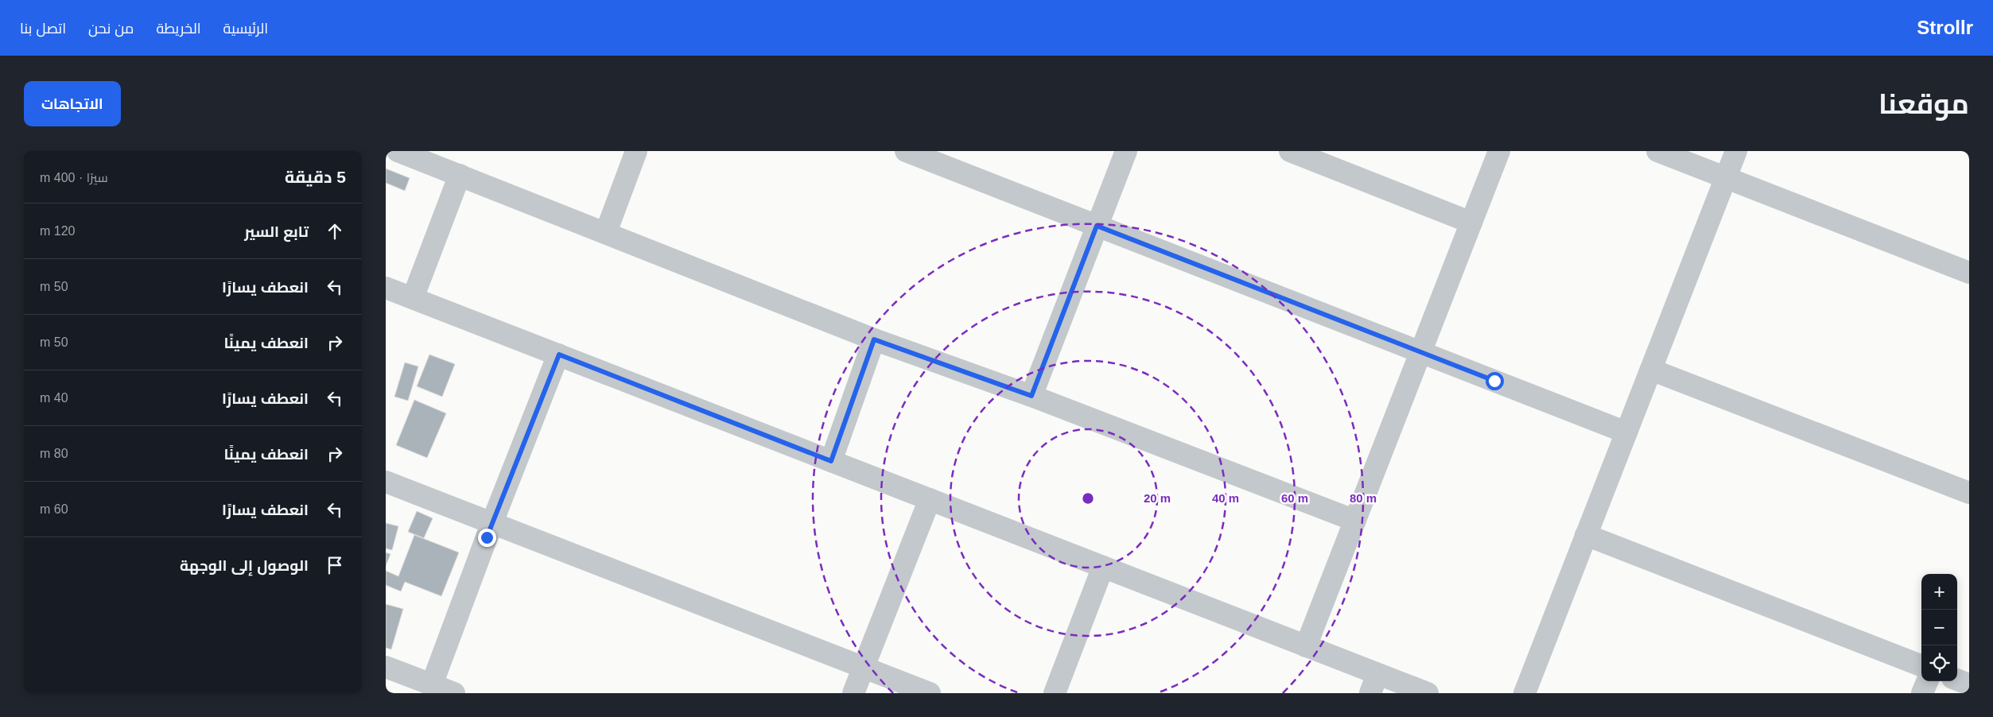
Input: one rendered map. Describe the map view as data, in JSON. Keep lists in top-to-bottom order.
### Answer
{
  "page": {
    "header": "Strollr",
    "nav": [
      "الرئيسية",
      "الخريطة",
      "من نحن",
      "اتصل بنا"
    ],
    "title": "موقعنا",
    "buttons": "الاتجاهات",
    "heading": ["5 دقيقة", "سيرًا · 400 m"],
    "list": [
      ["تابع السير", "120 m"],
      ["انعطف يسارًا", "50 m"],
      ["انعطف يمينًا", "50 m"],
      ["انعطف يسارًا", "40 m"],
      ["انعطف يمينًا", "80 m"],
      ["انعطف يسارًا", "60 m"],
      "الوصول إلى الوجهة"
    ],
    "map_buttons": ["+", "−"]
  },
  "rings": [
    "20 m",
    "40 m",
    "60 m",
    "80 m"
  ]
}
